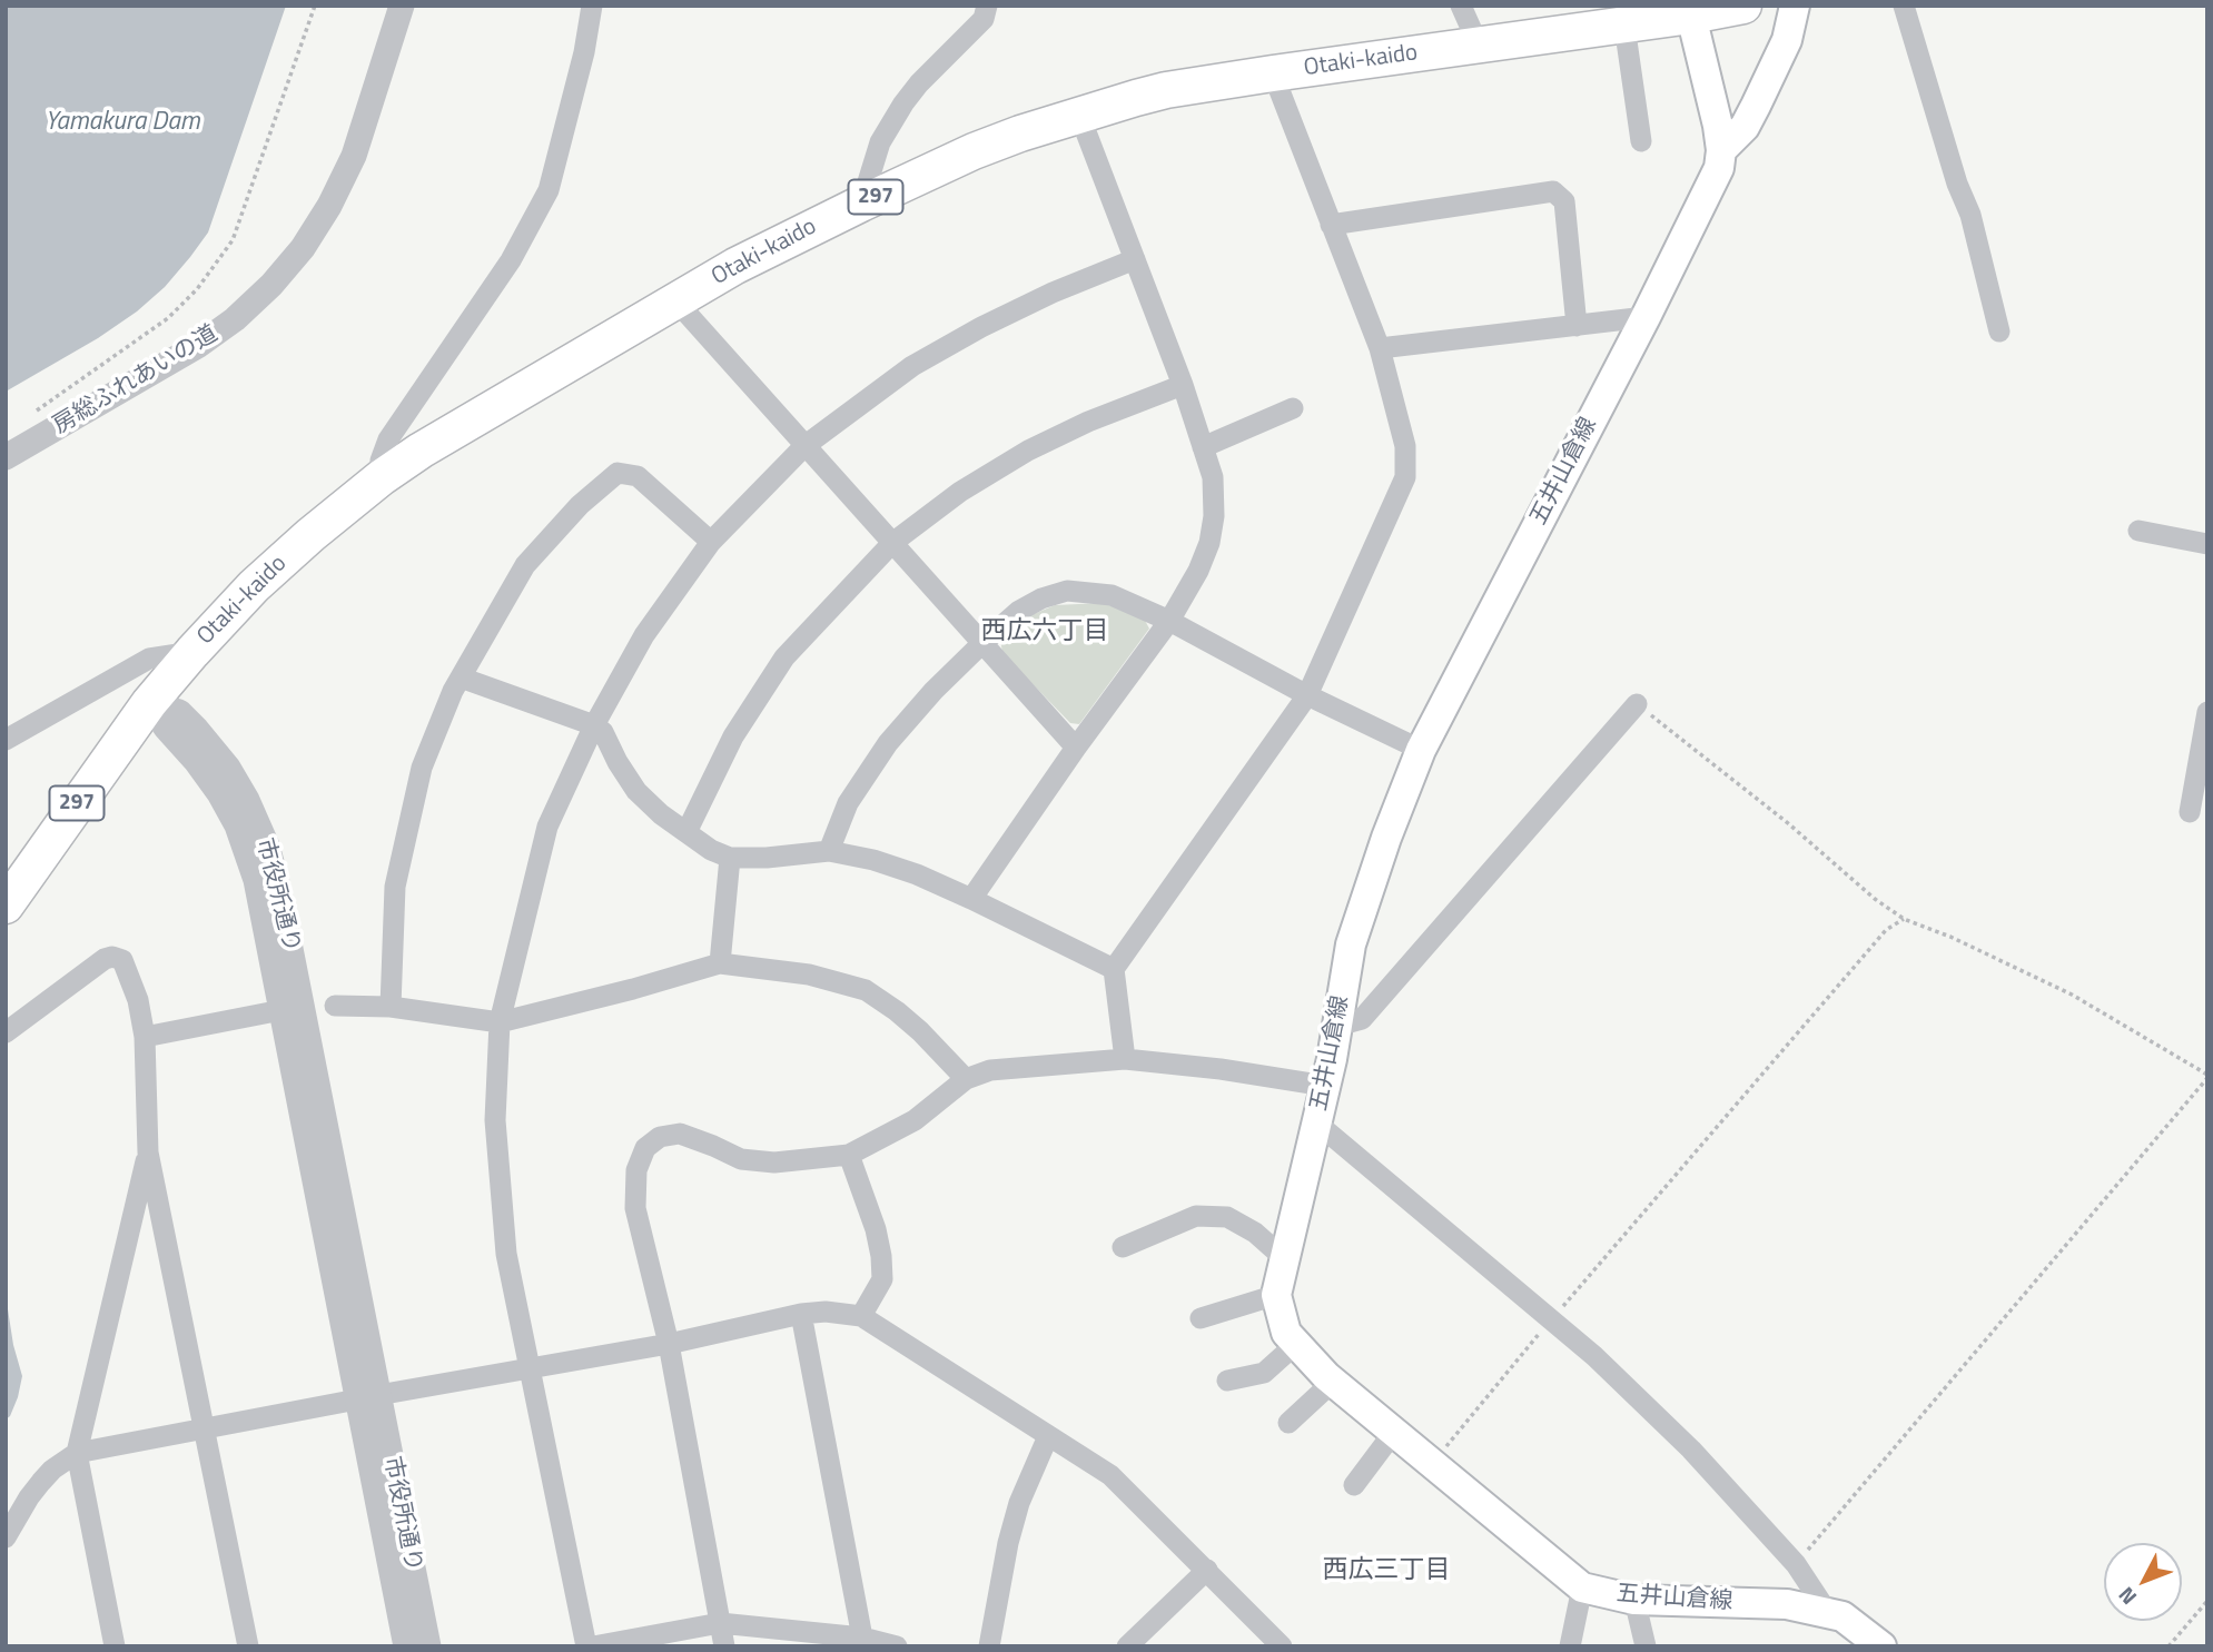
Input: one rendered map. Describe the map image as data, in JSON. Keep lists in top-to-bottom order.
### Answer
{
  "streets": {
    "highway": ["Otaki-kaido", "297"],
    "main road": ["五井山倉線"],
    "street": ["房総ふれあいの道", "市役所通り"]
  },
  "crossings": [
    ["Otaki-kaido", "五井山倉線"],
    ["Otaki-kaido", "市役所通り"]
  ],
  "districts": ["西広六丁目", "西広三丁目"],
  "water": ["Yamakura Dam"],
  "north": "bottom left"
}
